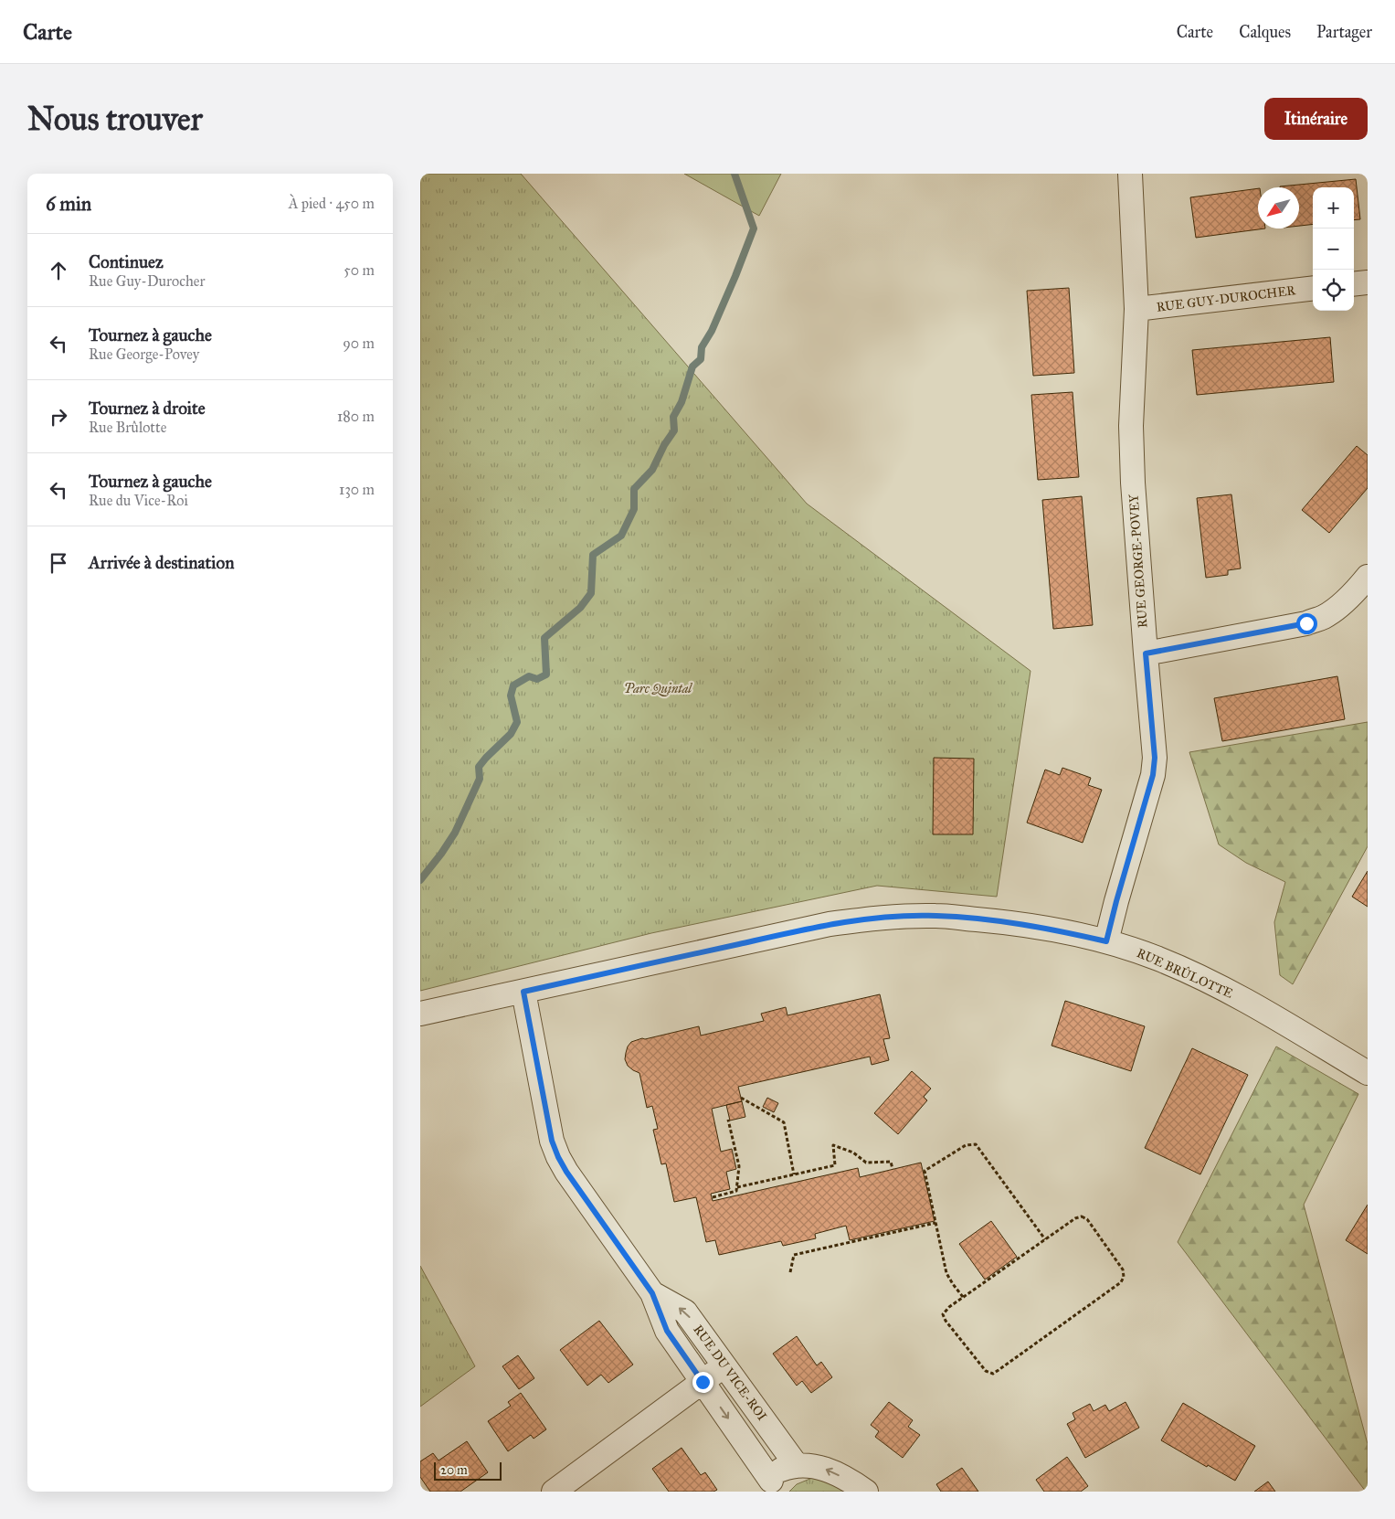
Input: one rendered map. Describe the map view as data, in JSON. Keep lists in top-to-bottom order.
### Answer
{
  "streets": {
    "street": [
      "RUE GUY-DUROCHER",
      "RUE GEORGE-POVEY",
      "RUE BRÛLOTTE",
      "RUE DU VICE-ROI"
    ]
  },
  "crossings": [
    ["RUE GUY-DUROCHER", "RUE GEORGE-POVEY"],
    ["RUE GEORGE-POVEY", "RUE BRÛLOTTE"],
    ["RUE BRÛLOTTE", "RUE DU VICE-ROI"]
  ],
  "parks": ["Parc Quintal"],
  "scale_bar": "20 m",
  "north": "bottom left",
  "page": {
    "header": "Carte",
    "nav": ["Carte", "Calques", "Partager"],
    "buttons": "Itinéraire",
    "title": "Nous trouver",
    "heading": ["6 min", "À pied · 450 m"],
    "map_buttons": ["+", "−"],
    "list": [
      ["Continuez", "Rue Guy-Durocher", "50 m"],
      ["Tournez à gauche", "Rue George-Povey", "90 m"],
      ["Tournez à droite", "Rue Brûlotte", "180 m"],
      ["Tournez à gauche", "Rue du Vice-Roi", "130 m"],
      "Arrivée à destination"
    ],
    "scale": "20 m"
  }
}
